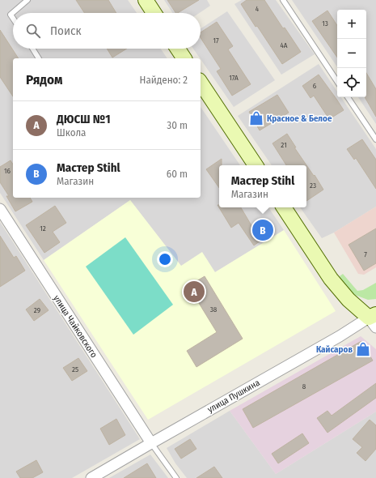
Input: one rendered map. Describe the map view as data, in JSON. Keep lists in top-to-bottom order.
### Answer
{
  "streets": {
    "street": ["улица Чайковского", "улица Пушкина"]
  },
  "crossings": [
    ["улица Чайковского", "улица Пушкина"]
  ],
  "places": {
    "shop": ["Красное & Белое", "Кайсаров"]
  },
  "house_numbers": [
    "4",
    "13",
    "17",
    "4А",
    "17А",
    "6",
    "21",
    "16",
    "23",
    "12",
    "7",
    "38",
    "29",
    "25",
    "8"
  ],
  "page": {
    "map_buttons": ["+", "−"],
    "search": "Поиск",
    "heading": ["Рядом", "Найдено: 2"],
    "list": [
      {
        "mark": "A",
        "name": "ДЮСШ №1",
        "note": "Школа",
        "value": "30 m"
      },
      {
        "mark": "B",
        "name": "Мастер Stihl",
        "note": "Магазин",
        "value": "60 m"
      }
    ],
    "popup": ["Мастер Stihl", "Магазин"],
    "pins": ["B", "A"]
  }
}
